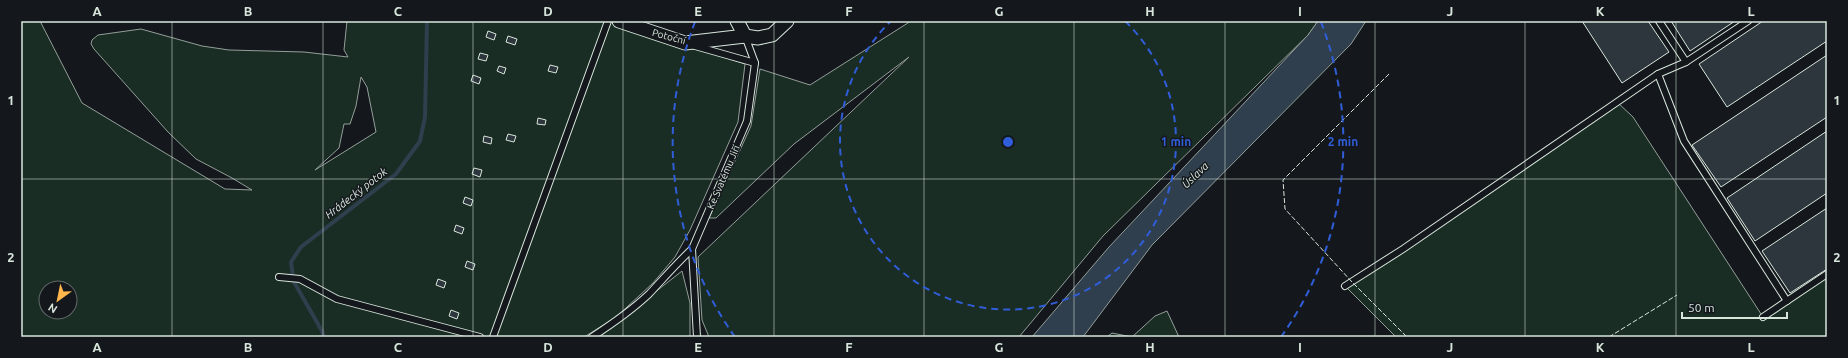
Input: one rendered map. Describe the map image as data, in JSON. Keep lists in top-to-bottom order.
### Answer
{
  "streets": {
    "street": ["Potoční", "Ke Svatému Jiří"]
  },
  "crossings": [
    ["Potoční", "Ke Svatému Jiří"]
  ],
  "water": ["Úslava", "Hrádecký potok"],
  "scale_bar": "50 m",
  "north": "bottom left",
  "grid": {
    "columns": [
      "A",
      "B",
      "C",
      "D",
      "E",
      "F",
      "G",
      "H",
      "I",
      "J",
      "K",
      "L"
    ],
    "rows": ["1", "2"]
  },
  "rings": ["1 min", "2 min"]
}
